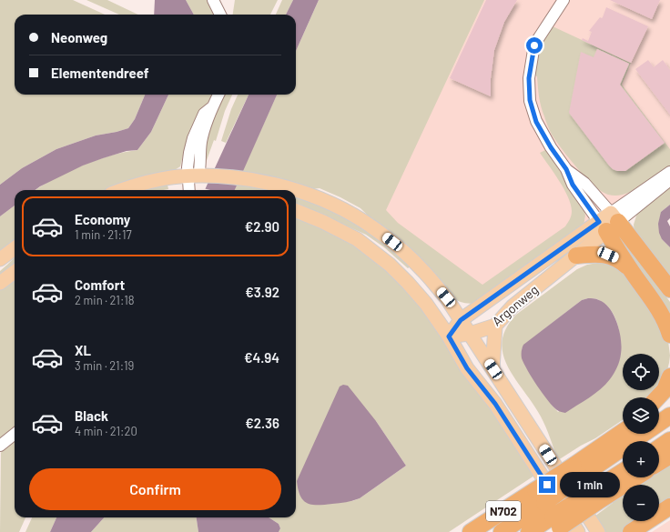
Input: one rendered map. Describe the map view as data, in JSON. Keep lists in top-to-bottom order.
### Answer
{
  "streets": {
    "highway": ["N702"],
    "main road": ["Argonweg"]
  },
  "page": {
    "banner": ["Neonweg", "Elementendreef"],
    "list": [
      {
        "name": "Economy",
        "note": "1 min · 21:17",
        "value": "€2.90"
      },
      {
        "name": "Comfort",
        "note": "2 min · 21:18",
        "value": "€3.92"
      },
      {
        "name": "XL",
        "note": "3 min · 21:19",
        "value": "€4.94"
      },
      {
        "name": "Black",
        "note": "4 min · 21:20",
        "value": "€2.36"
      }
    ],
    "map_buttons": ["+", "−"],
    "buttons": "Confirm",
    "bubble": "1 min"
  }
}
